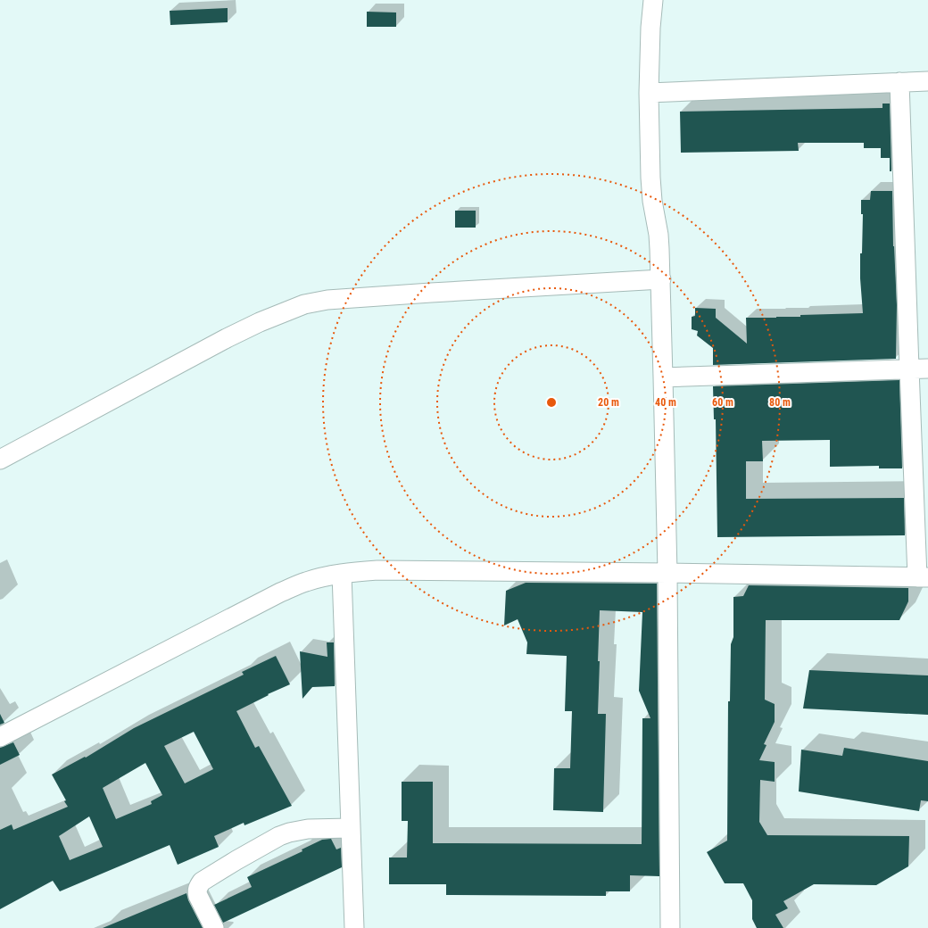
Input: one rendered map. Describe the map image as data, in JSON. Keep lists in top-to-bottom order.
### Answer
{
  "rings": [
    "20 m",
    "40 m",
    "60 m",
    "80 m"
  ]
}
